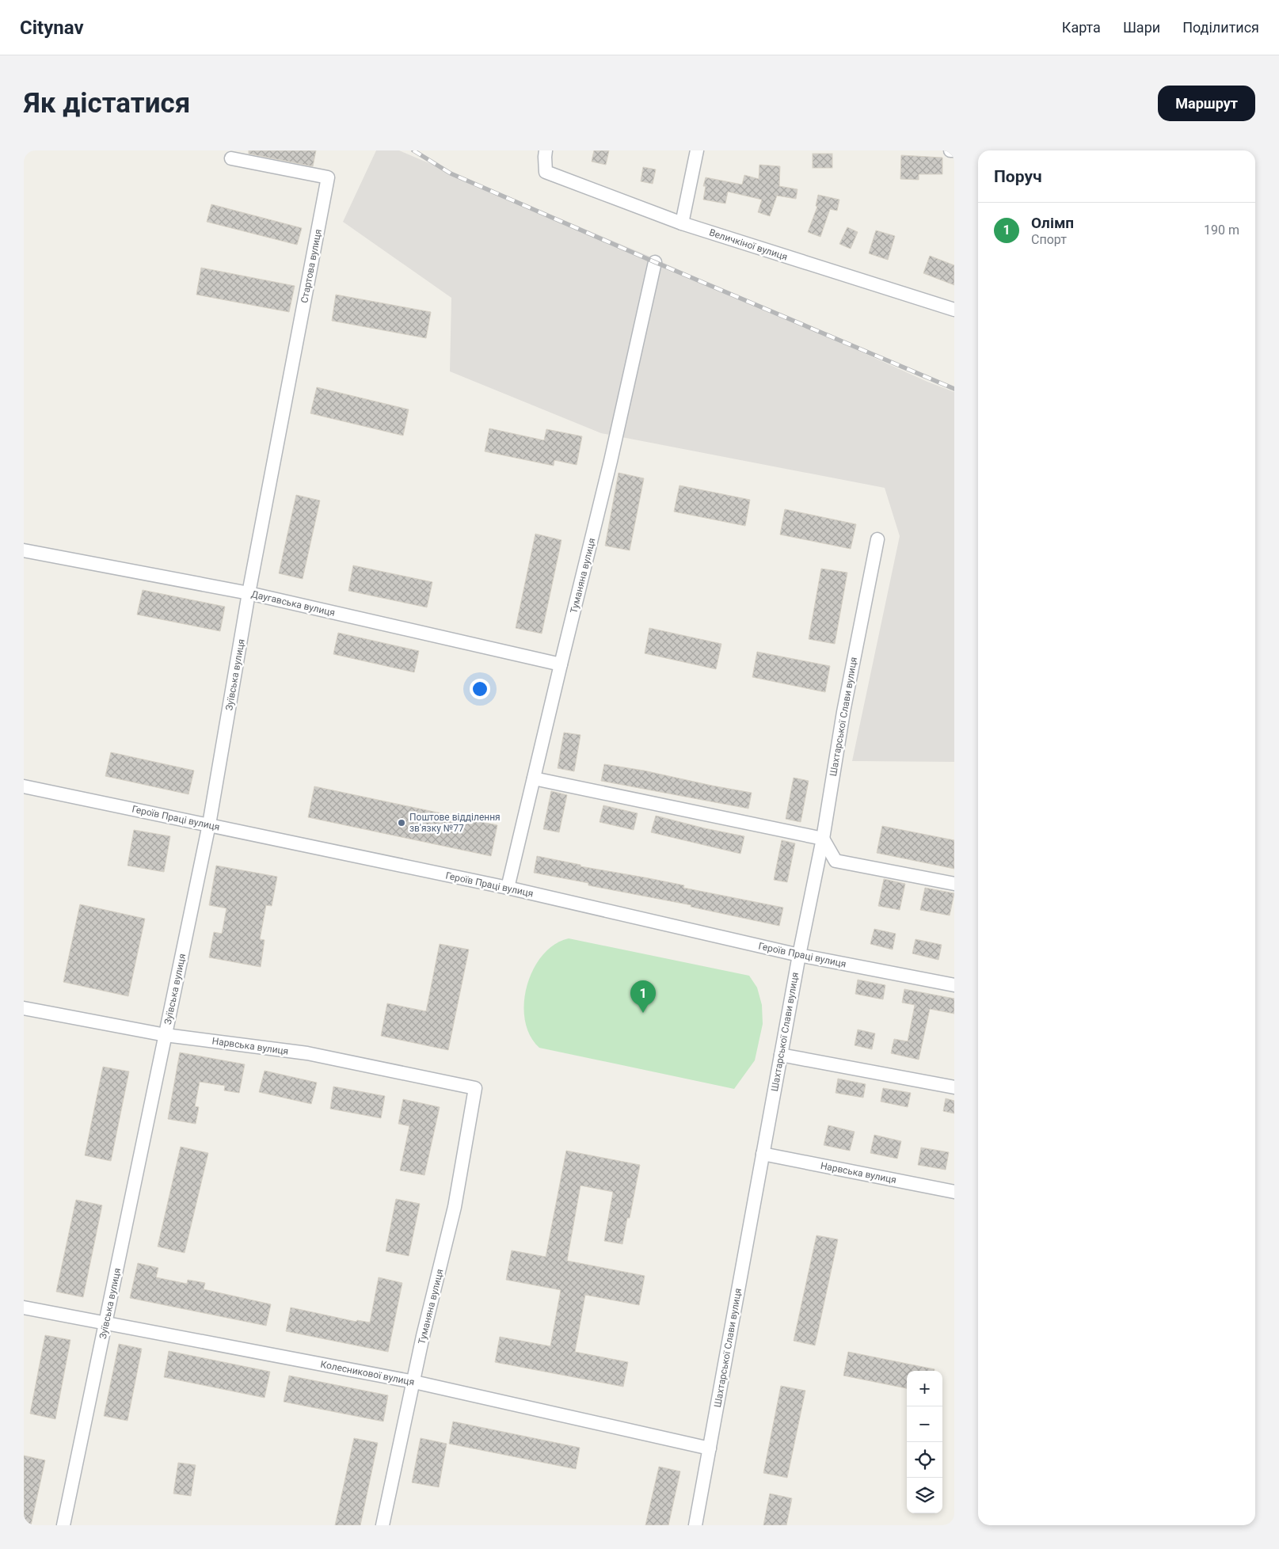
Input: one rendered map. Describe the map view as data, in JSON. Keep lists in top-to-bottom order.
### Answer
{
  "streets": {
    "street": [
      "Величкіної вулиця",
      "Стартова вулиця",
      "Туманяна вулиця",
      "Даугавська вулиця",
      "Зуївська вулиця",
      "Шахтарської Слави вулиця",
      "Героїв Праці вулиця",
      "Нарвська вулиця",
      "Колесникової вулиця"
    ]
  },
  "crossings": [
    ["Стартова вулиця", "Зуївська вулиця"],
    ["Туманяна вулиця", "Даугавська вулиця"],
    ["Туманяна вулиця", "Героїв Праці вулиця"],
    ["Туманяна вулиця", "Нарвська вулиця"],
    ["Туманяна вулиця", "Колесникової вулиця"],
    ["Даугавська вулиця", "Зуївська вулиця"],
    ["Зуївська вулиця", "Героїв Праці вулиця"],
    ["Зуївська вулиця", "Нарвська вулиця"],
    ["Зуївська вулиця", "Колесникової вулиця"],
    ["Шахтарської Слави вулиця", "Героїв Праці вулиця"],
    ["Шахтарської Слави вулиця", "Нарвська вулиця"],
    ["Шахтарської Слави вулиця", "Колесникової вулиця"]
  ],
  "places": ["Поштове відділення зв'язку №77"],
  "page": {
    "header": "Citynav",
    "nav": ["Карта", "Шари", "Поділитися"],
    "buttons": "Маршрут",
    "title": "Як дістатися",
    "heading": "Поруч",
    "list": [
      {
        "mark": "1",
        "name": "Олімп",
        "note": "Спорт",
        "value": "190 m"
      }
    ],
    "pins": "1",
    "map_buttons": ["+", "−"]
  }
}
